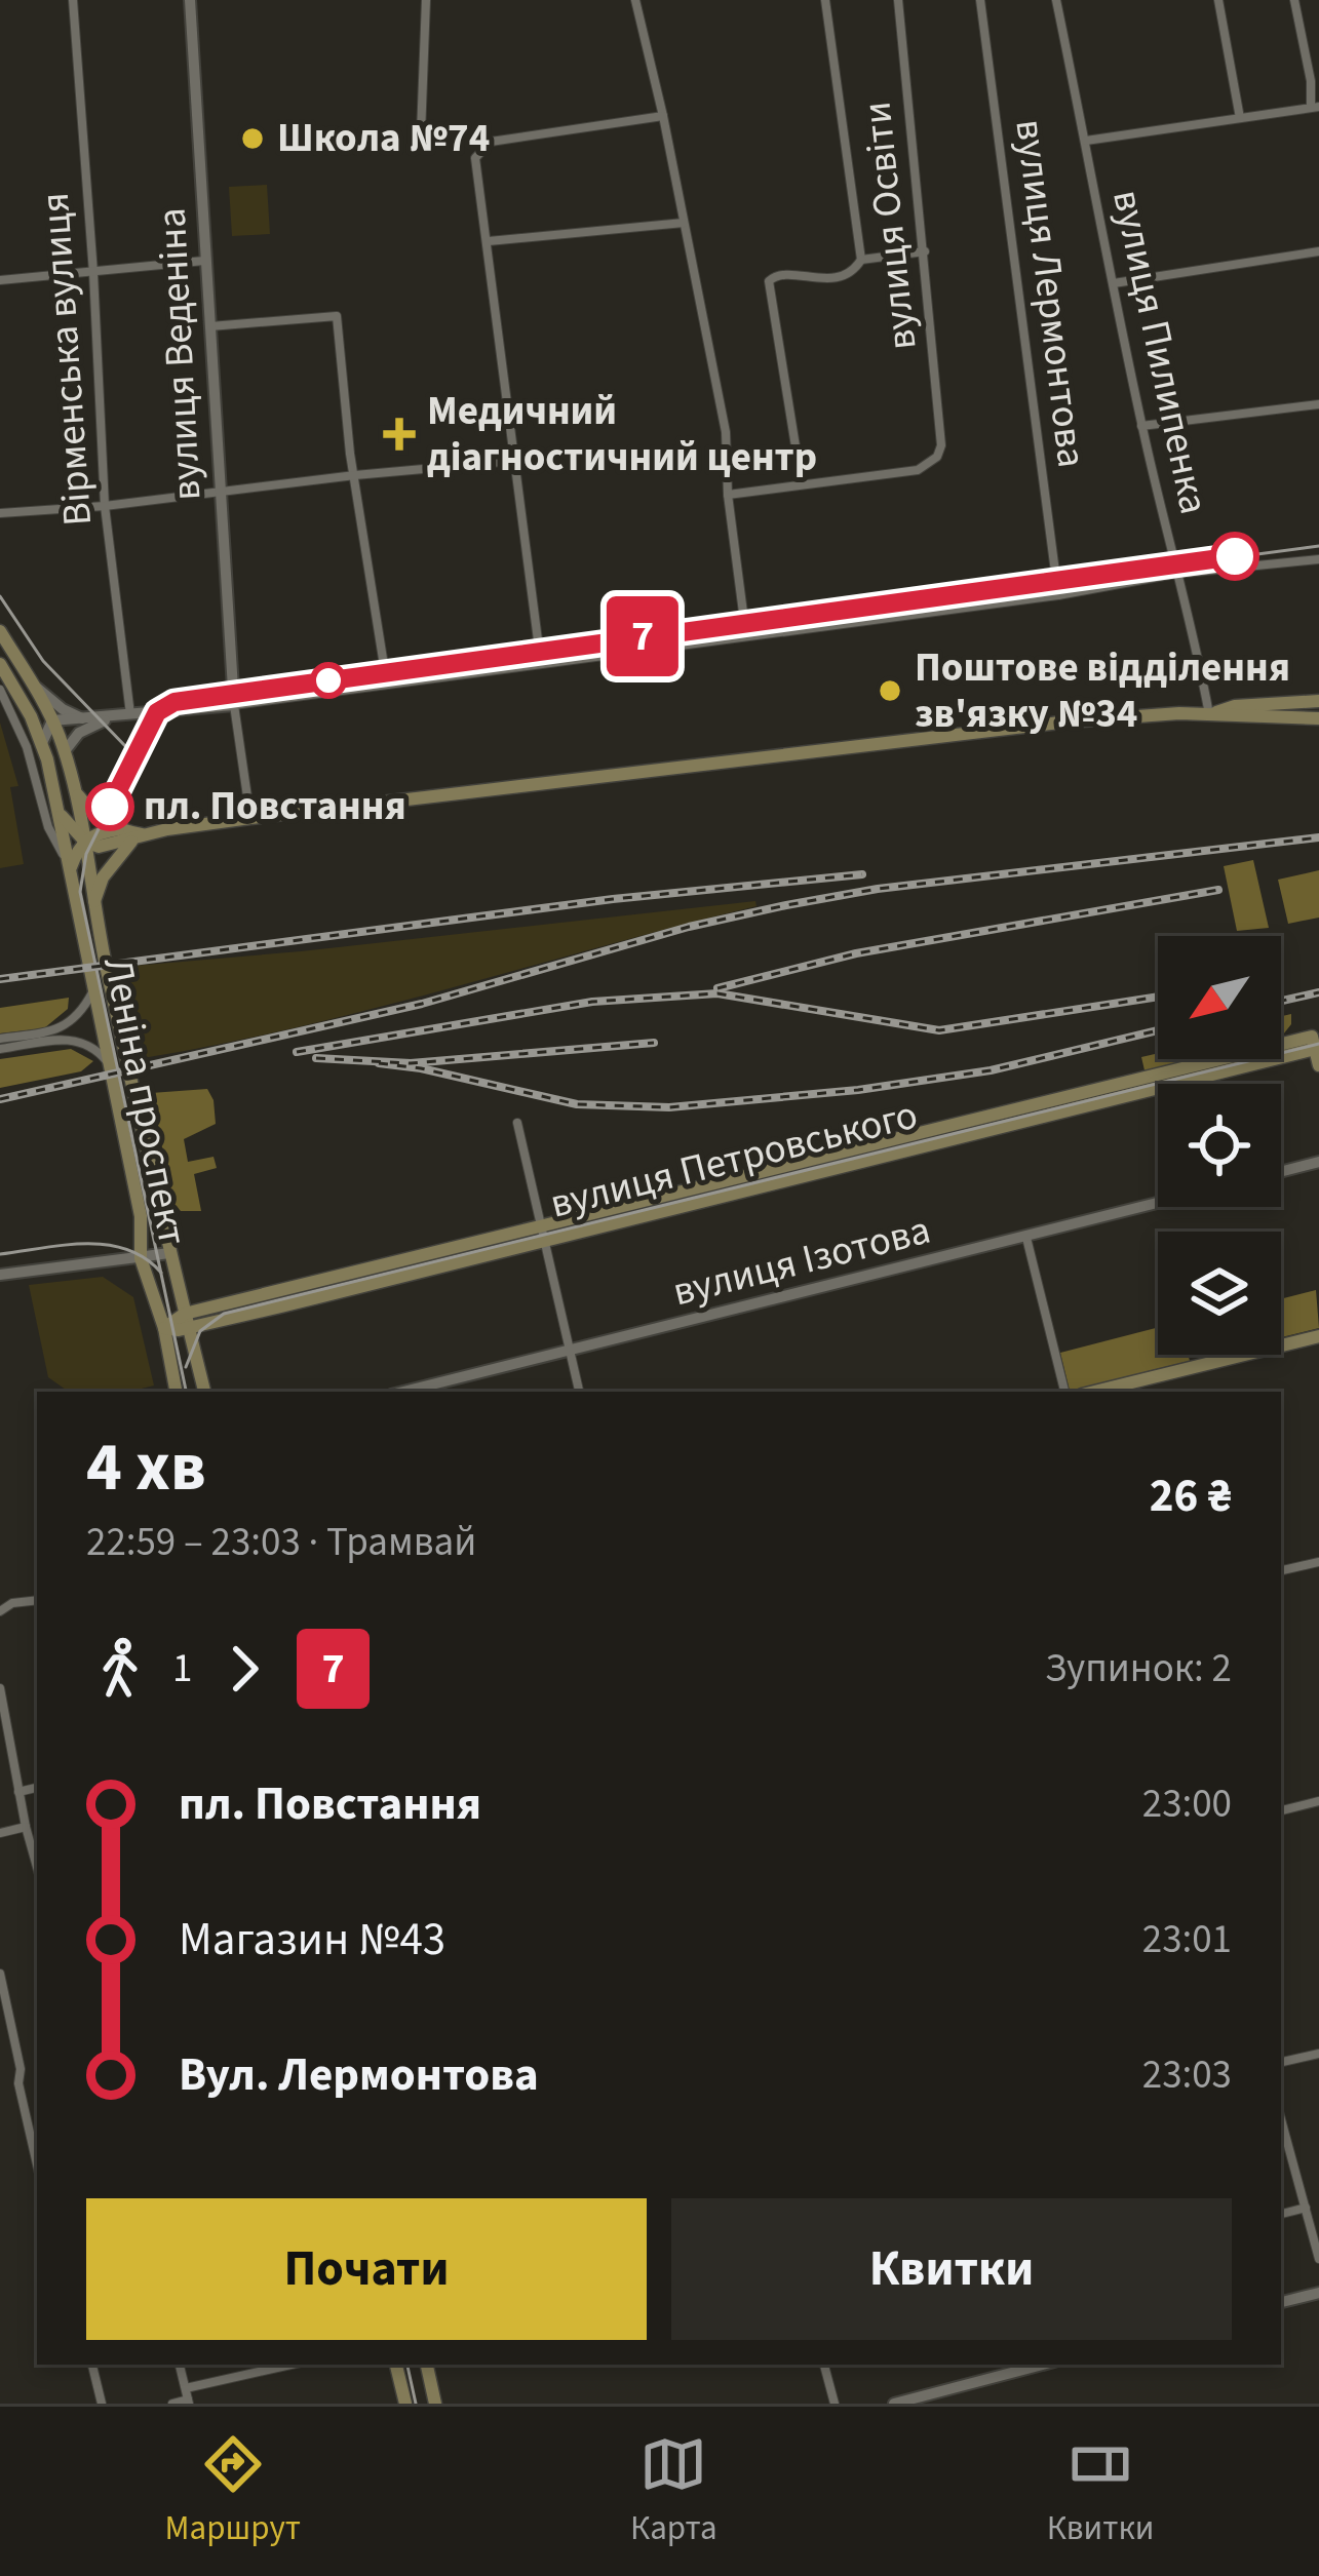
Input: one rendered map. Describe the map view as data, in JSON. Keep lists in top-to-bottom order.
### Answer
{
  "streets": {
    "main road": ["Леніна проспект", "вулиця Петровського"],
    "street": [
      "вулиця Освіти",
      "вулиця Лермонтова",
      "вулиця Пилипенка",
      "вулиця Веденіна",
      "Вірменська вулиця",
      "вулиця Ізотова"
    ]
  },
  "crossings": [
    ["Леніна проспект", "вулиця Петровського"]
  ],
  "places": {
    "other": ["Школа №74", "Поштове відділення зв'язку №34", "пл. Повстання"],
    "health": ["Медичний діагностичний центр"]
  },
  "lines": ["tram line 7"],
  "north": "bottom left",
  "page": {
    "on_map": "7",
    "heading": ["4 хв", "22:59 – 23:03 · Трамвай", "26 ₴"],
    "legs": ["1", "7", "Зупинок: 2"],
    "list": [
      {
        "name": "пл. Повстання",
        "value": "23:00"
      },
      {
        "name": "Магазин №43",
        "value": "23:01"
      },
      {
        "name": "Вул. Лермонтова",
        "value": "23:03"
      }
    ],
    "buttons": ["Почати", "Квитки"],
    "tabs": ["Маршрут", "Карта", "Квитки"]
  }
}
